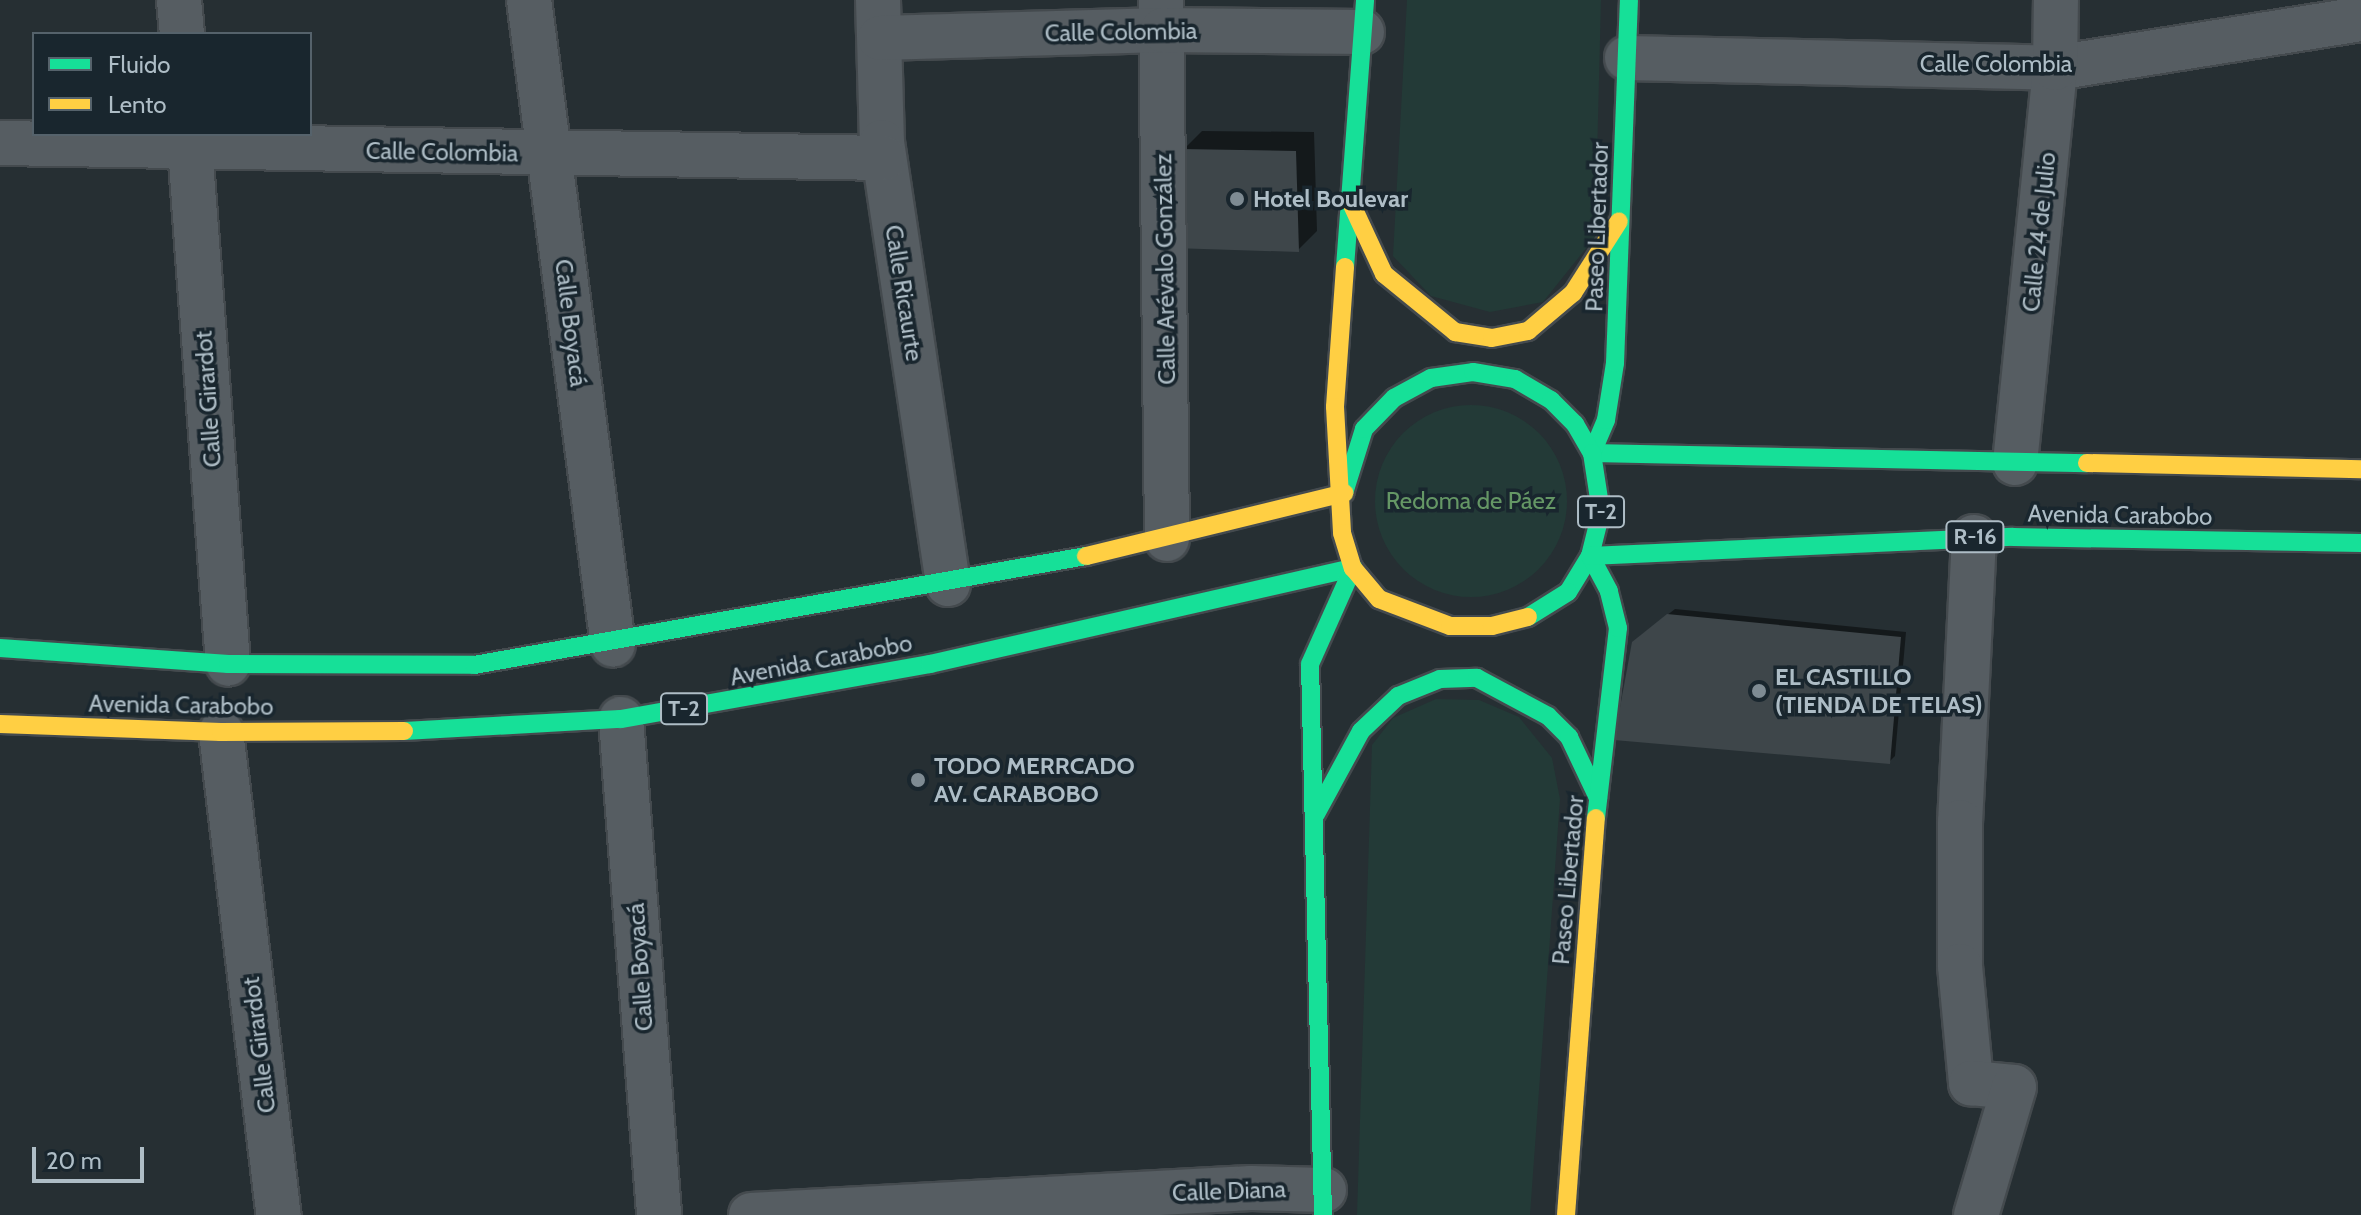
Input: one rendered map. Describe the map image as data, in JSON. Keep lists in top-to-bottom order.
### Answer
{
  "streets": {
    "main road": [
      "Paseo Libertador",
      "T-2",
      "Avenida Carabobo",
      "R-16"
    ],
    "street": [
      "Calle Colombia",
      "Calle 24 de Julio",
      "Calle Arévalo González",
      "Calle Ricaurte",
      "Calle Boyacá",
      "Calle Girardot",
      "Calle Diana"
    ]
  },
  "crossings": [
    ["Calle Colombia", "Paseo Libertador"],
    ["Calle Colombia", "Calle 24 de Julio"],
    ["Calle Colombia", "Calle Arévalo González"],
    ["Calle Colombia", "Calle Ricaurte"],
    ["Calle Colombia", "Calle Boyacá"],
    ["Calle Colombia", "Calle Girardot"],
    ["Calle Colombia", "T-2"],
    ["Paseo Libertador", "T-2"],
    ["Paseo Libertador", "Avenida Carabobo"],
    ["Calle 24 de Julio", "Avenida Carabobo"],
    ["Calle Arévalo González", "Avenida Carabobo"],
    ["Calle Ricaurte", "Avenida Carabobo"],
    ["Calle Boyacá", "Avenida Carabobo"],
    ["Calle Girardot", "Avenida Carabobo"],
    ["T-2", "Avenida Carabobo"]
  ],
  "parks": ["Redoma de Páez"],
  "places": ["Hotel Boulevar", "EL CASTILLO (TIENDA DE TELAS)", "TODO MERRCADO AV. CARABOBO"],
  "legend": ["Fluido", "Lento"],
  "scale_bar": "20 m"
}
